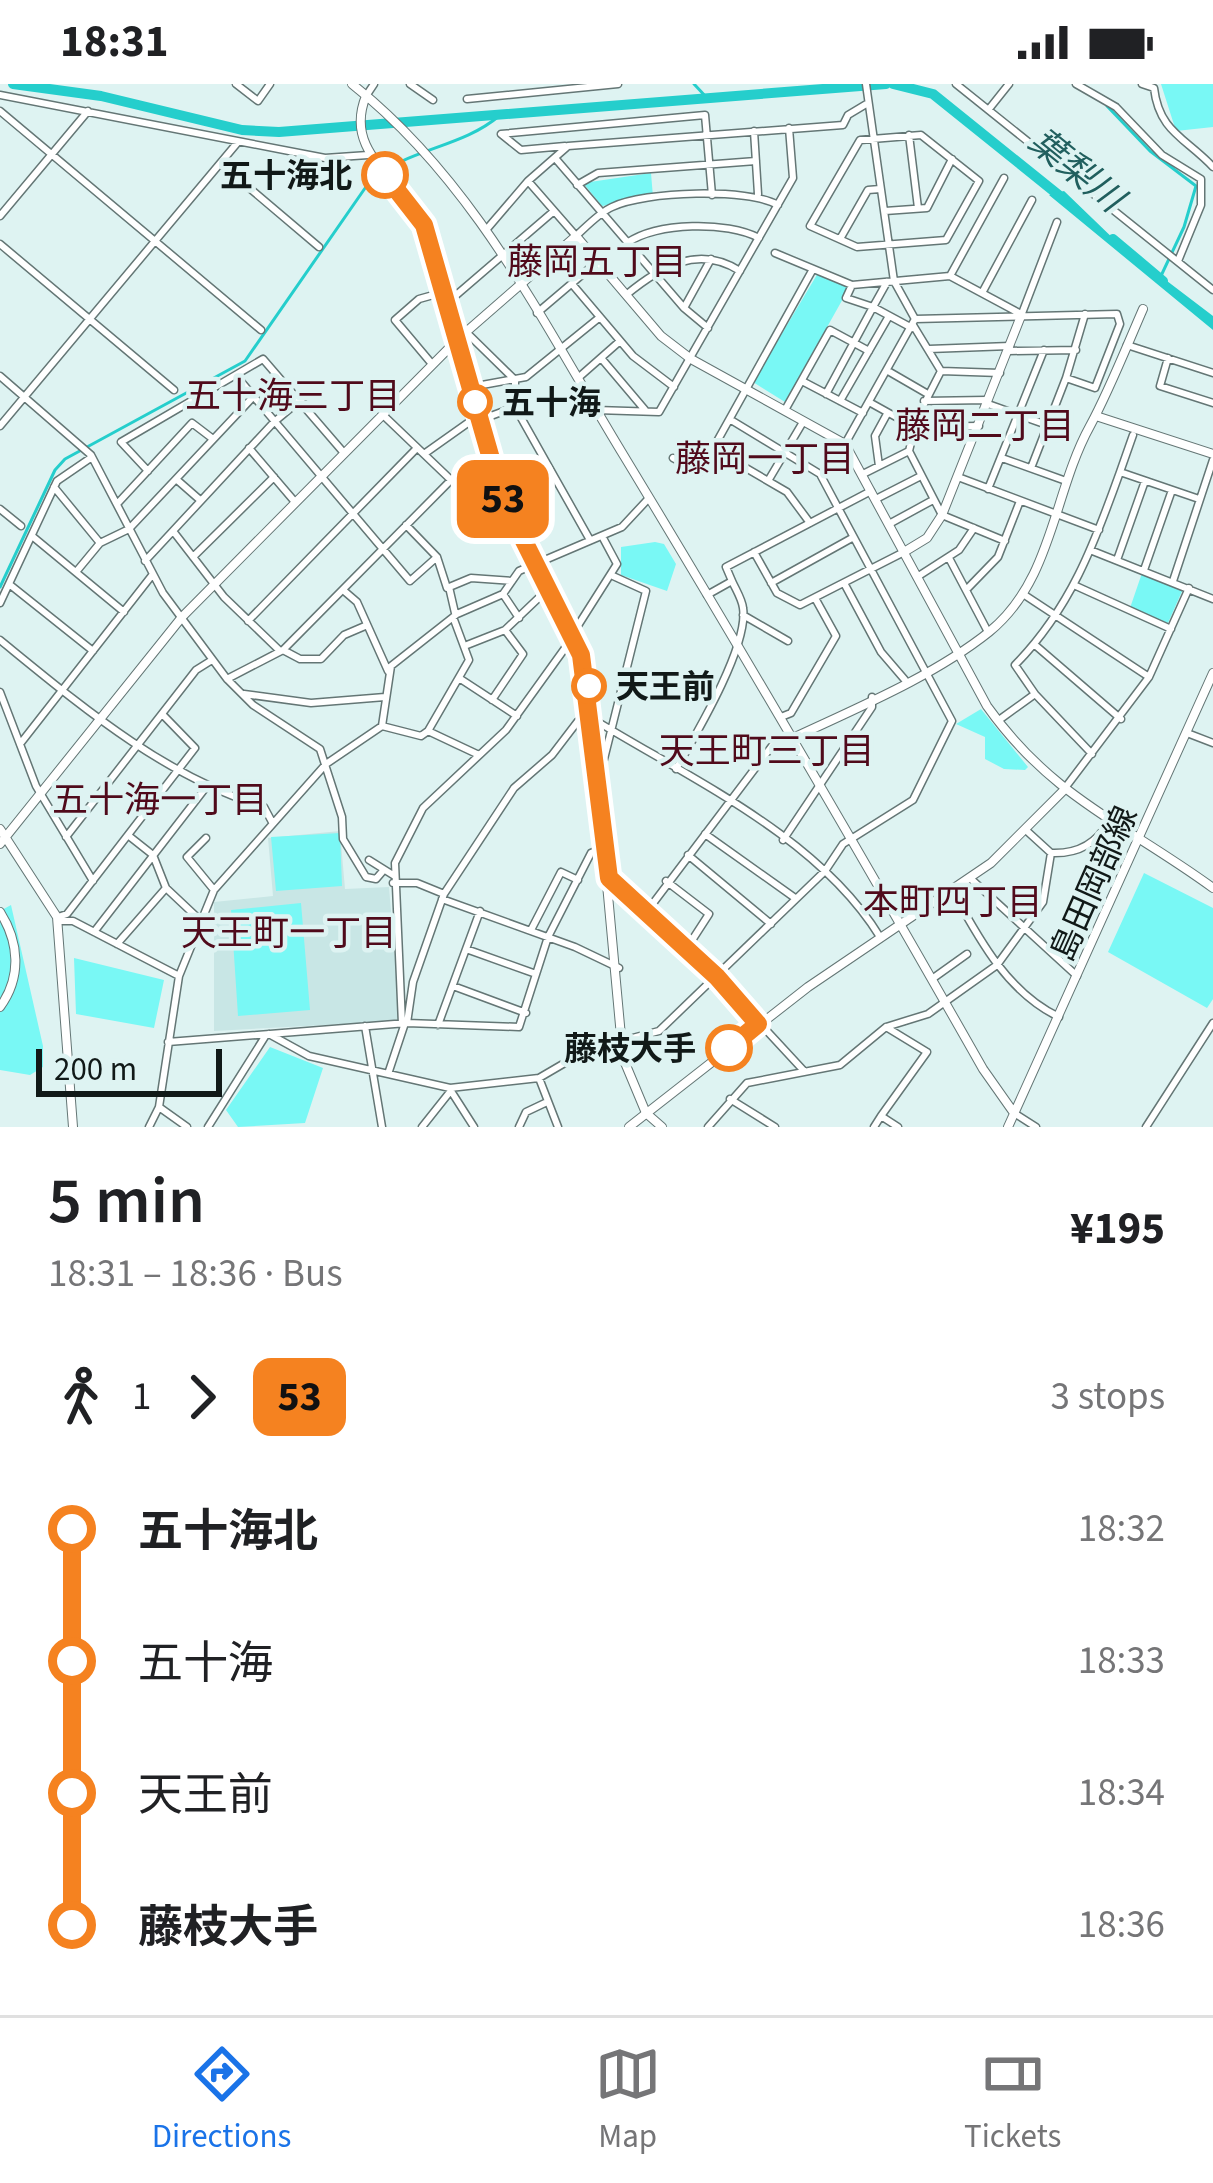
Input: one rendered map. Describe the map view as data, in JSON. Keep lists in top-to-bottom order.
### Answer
{
  "streets": {
    "street": ["島田岡部線"]
  },
  "districts": [
    "藤岡五丁目",
    "五十海三丁目",
    "藤岡二丁目",
    "藤岡一丁目",
    "天王町三丁目",
    "五十海一丁目",
    "本町四丁目",
    "天王町一丁目"
  ],
  "water": ["葉梨川"],
  "places": [
    "五十海北",
    "五十海",
    "天王前",
    "藤枝大手"
  ],
  "lines": ["bus line 53"],
  "scale_bar": "200 m",
  "page": {
    "status": "18:31",
    "on_map": "53",
    "scale": "200 m",
    "heading": ["5 min", "18:31 – 18:36 · Bus", "¥195"],
    "legs": ["1", "53", "3 stops"],
    "list": [
      {
        "name": "五十海北",
        "value": "18:32"
      },
      {
        "name": "五十海",
        "value": "18:33"
      },
      {
        "name": "天王前",
        "value": "18:34"
      },
      {
        "name": "藤枝大手",
        "value": "18:36"
      }
    ],
    "tabs": ["Directions", "Map", "Tickets"]
  }
}
